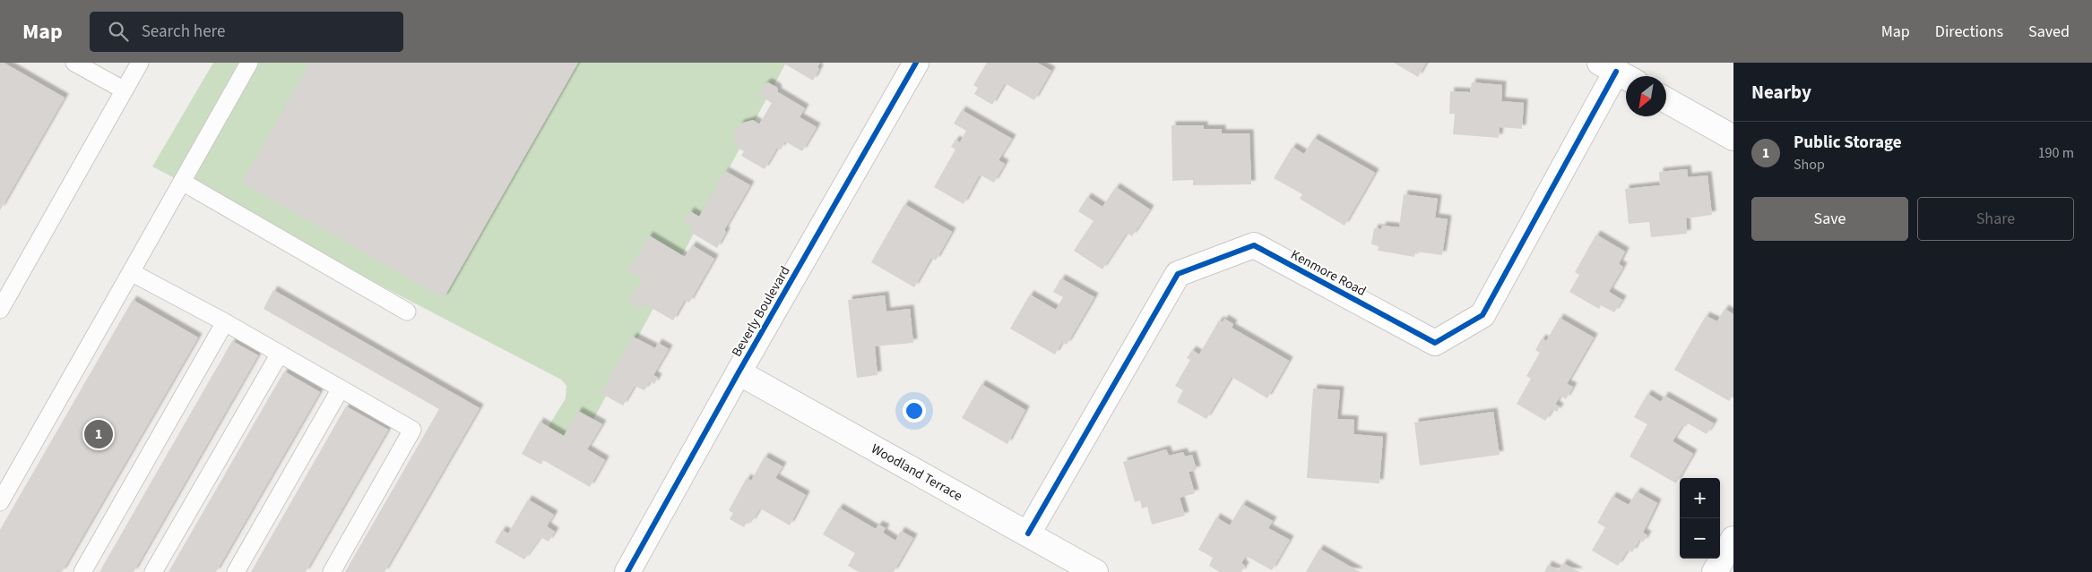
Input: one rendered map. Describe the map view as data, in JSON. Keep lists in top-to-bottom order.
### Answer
{
  "streets": {
    "street": ["Kenmore Road", "Beverly Boulevard", "Woodland Terrace"]
  },
  "crossings": [
    ["Kenmore Road", "Woodland Terrace"],
    ["Beverly Boulevard", "Woodland Terrace"]
  ],
  "north": "bottom left",
  "page": {
    "header": "Map",
    "search": "Search here",
    "nav": ["Map", "Directions", "Saved"],
    "heading": "Nearby",
    "list": [
      {
        "mark": "1",
        "name": "Public Storage",
        "note": "Shop",
        "value": "190 m"
      }
    ],
    "buttons": ["Save", "Share"],
    "pins": "1",
    "map_buttons": ["+", "−"]
  }
}
